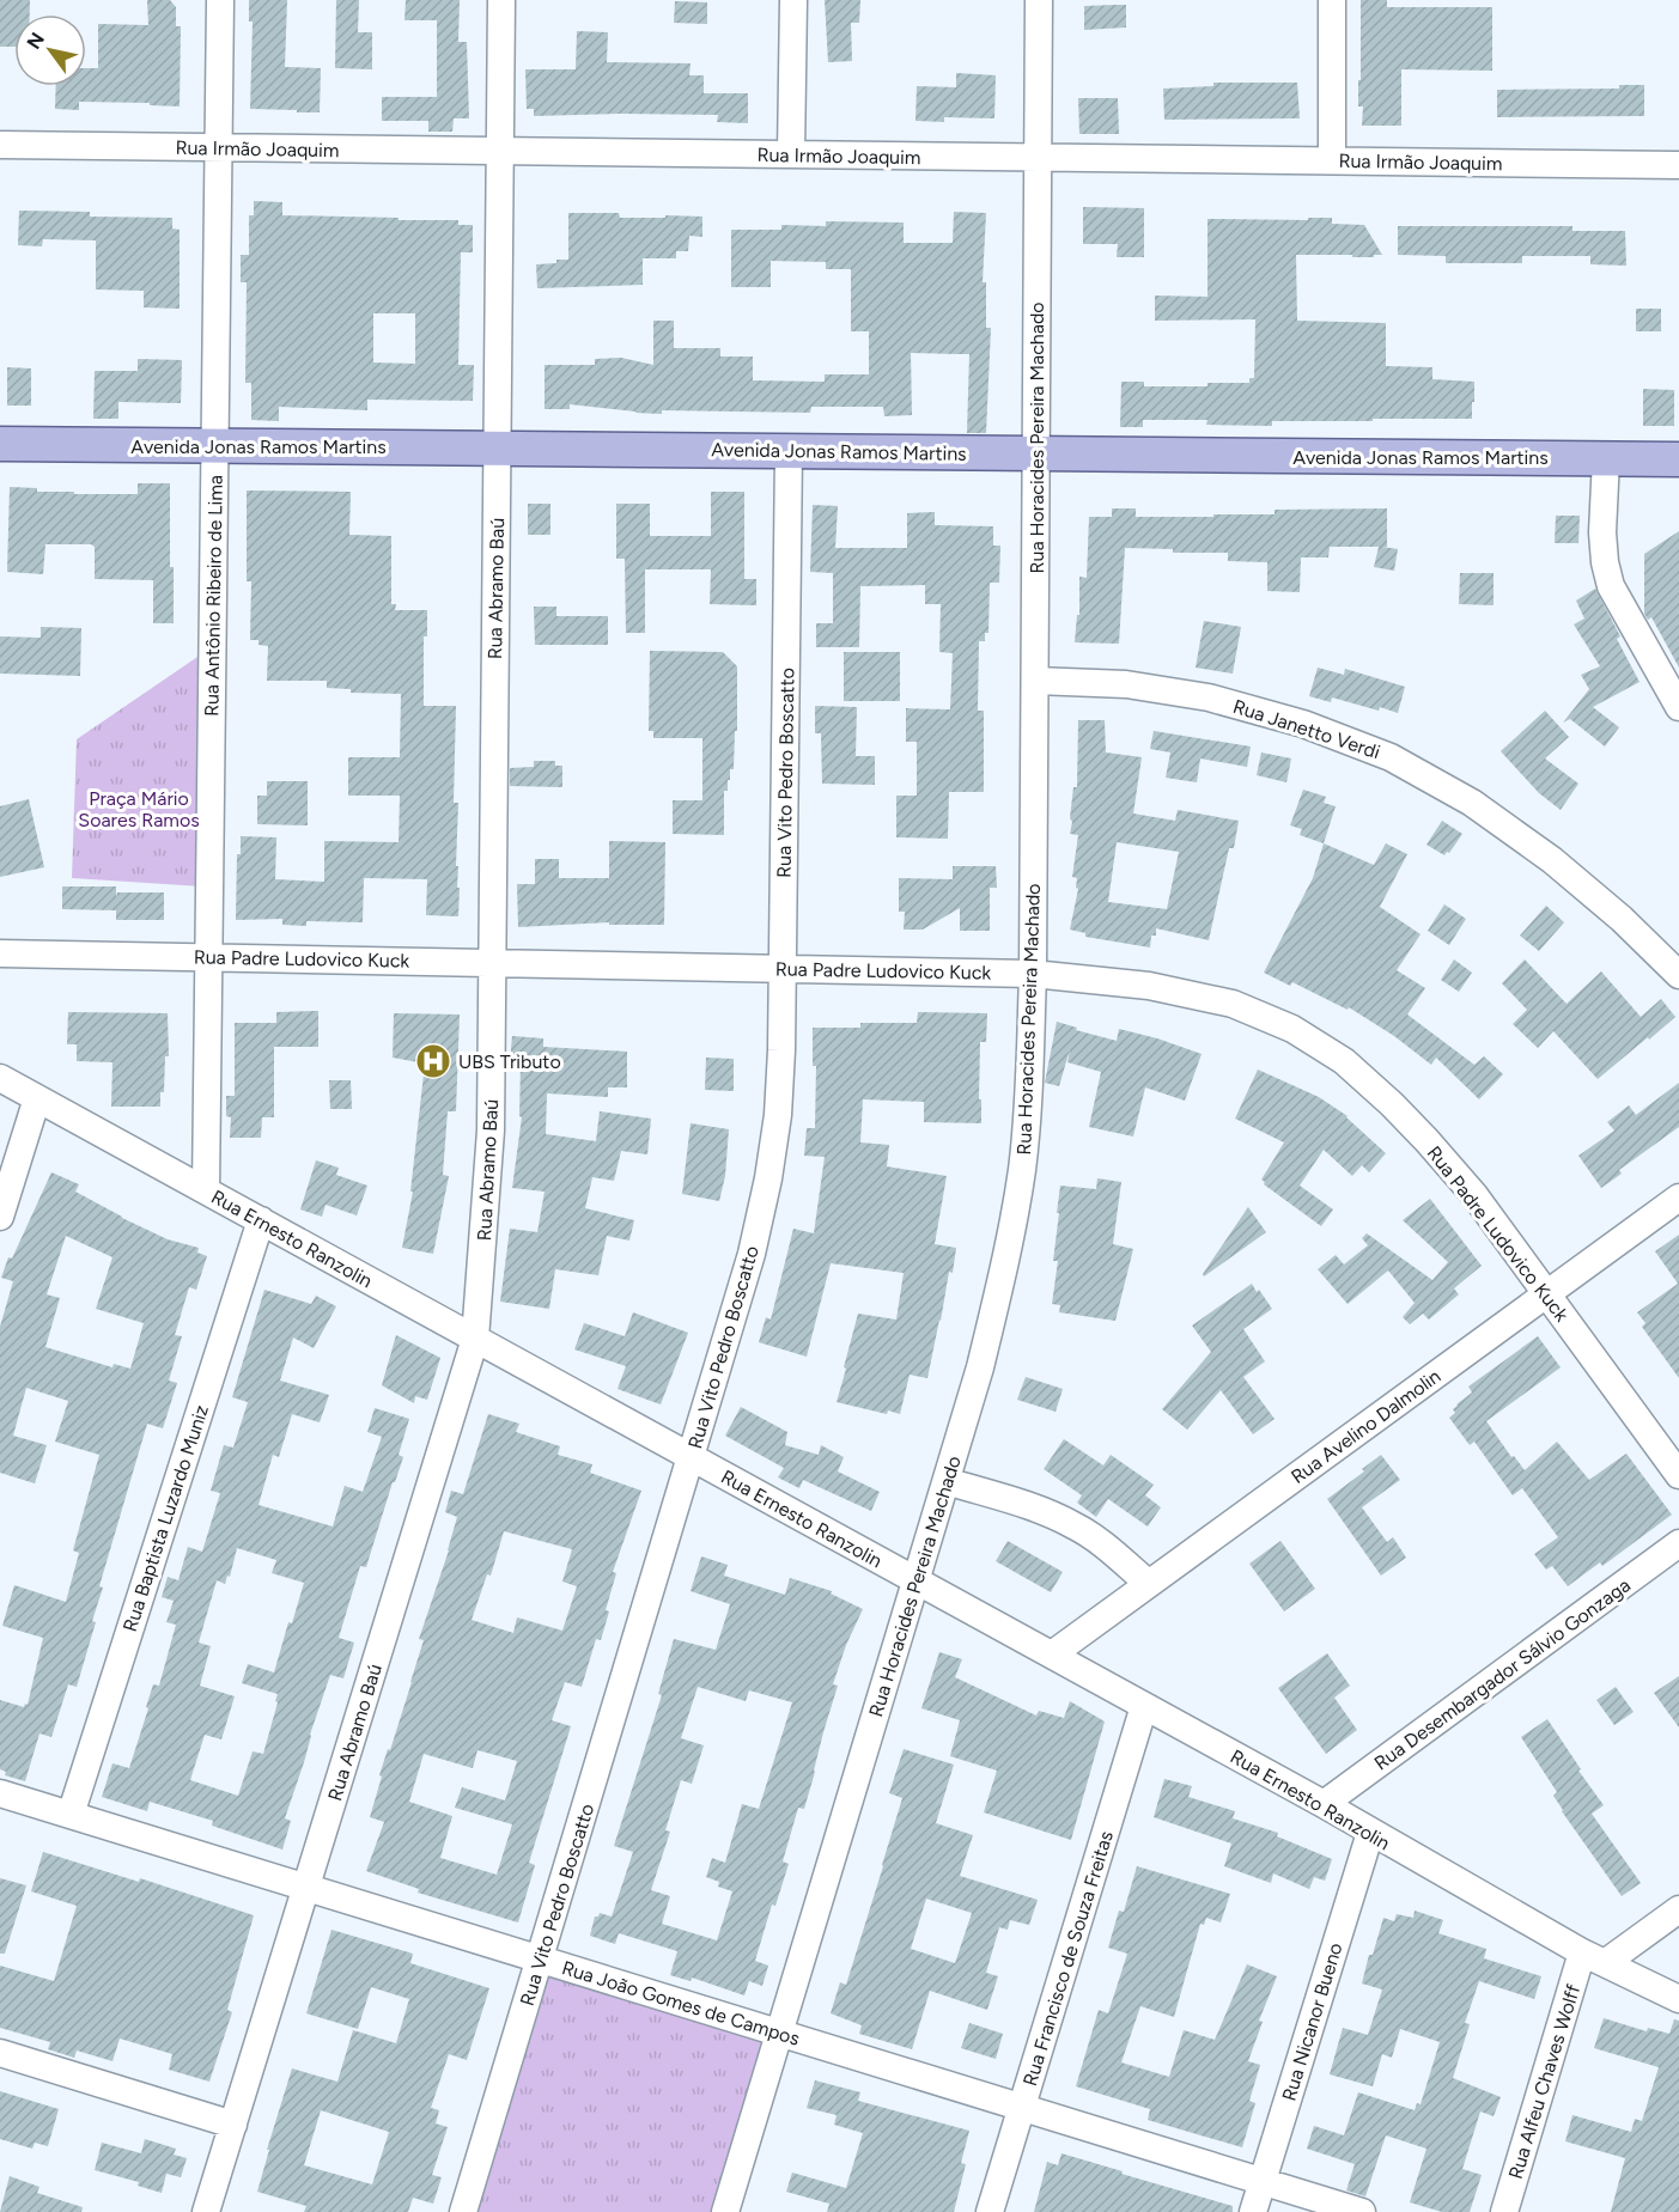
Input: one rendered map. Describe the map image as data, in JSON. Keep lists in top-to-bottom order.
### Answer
{
  "streets": {
    "main road": ["Avenida Jonas Ramos Martins"],
    "street": [
      "Rua Irmão Joaquim",
      "Rua Horacides Pereira Machado",
      "Rua Abramo Baú",
      "Rua Antônio Ribeiro de Lima",
      "Rua Janetto Verdi",
      "Rua Vito Pedro Boscatto",
      "Rua Padre Ludovico Kuck",
      "Rua Ernesto Ranzolin",
      "Rua Avelino Dalmolin",
      "Rua Baptista Luzardo Muniz",
      "Rua Desembargador Sálvio Gonzaga",
      "Rua Francisco de Souza Freitas",
      "Rua João Gomes de Campos",
      "Rua Nicanor Bueno",
      "Rua Alfeu Chaves Wolff"
    ]
  },
  "crossings": [
    ["Rua Irmão Joaquim", "Rua Horacides Pereira Machado"],
    ["Rua Irmão Joaquim", "Rua Abramo Baú"],
    ["Rua Irmão Joaquim", "Rua Antônio Ribeiro de Lima"],
    ["Rua Horacides Pereira Machado", "Avenida Jonas Ramos Martins"],
    ["Rua Horacides Pereira Machado", "Rua Janetto Verdi"],
    ["Rua Horacides Pereira Machado", "Rua Padre Ludovico Kuck"],
    ["Rua Horacides Pereira Machado", "Rua Ernesto Ranzolin"],
    ["Rua Horacides Pereira Machado", "Rua João Gomes de Campos"],
    ["Avenida Jonas Ramos Martins", "Rua Abramo Baú"],
    ["Avenida Jonas Ramos Martins", "Rua Antônio Ribeiro de Lima"],
    ["Avenida Jonas Ramos Martins", "Rua Vito Pedro Boscatto"],
    ["Rua Abramo Baú", "Rua Padre Ludovico Kuck"],
    ["Rua Abramo Baú", "Rua Ernesto Ranzolin"],
    ["Rua Abramo Baú", "Rua João Gomes de Campos"],
    ["Rua Antônio Ribeiro de Lima", "Rua Padre Ludovico Kuck"],
    ["Rua Antônio Ribeiro de Lima", "Rua Ernesto Ranzolin"],
    ["Rua Vito Pedro Boscatto", "Rua Padre Ludovico Kuck"],
    ["Rua Vito Pedro Boscatto", "Rua Ernesto Ranzolin"],
    ["Rua Vito Pedro Boscatto", "Rua João Gomes de Campos"],
    ["Rua Padre Ludovico Kuck", "Rua Avelino Dalmolin"],
    ["Rua Ernesto Ranzolin", "Rua Avelino Dalmolin"],
    ["Rua Ernesto Ranzolin", "Rua Baptista Luzardo Muniz"],
    ["Rua Ernesto Ranzolin", "Rua Desembargador Sálvio Gonzaga"],
    ["Rua Ernesto Ranzolin", "Rua Francisco de Souza Freitas"],
    ["Rua Ernesto Ranzolin", "Rua Nicanor Bueno"],
    ["Rua Ernesto Ranzolin", "Rua Alfeu Chaves Wolff"],
    ["Rua Baptista Luzardo Muniz", "Rua João Gomes de Campos"],
    ["Rua Francisco de Souza Freitas", "Rua João Gomes de Campos"],
    ["Rua João Gomes de Campos", "Rua Nicanor Bueno"]
  ],
  "parks": ["Praça Mário Soares Ramos"],
  "places": {
    "hospital": ["UBS Tributo"]
  },
  "north": "top left"
}
